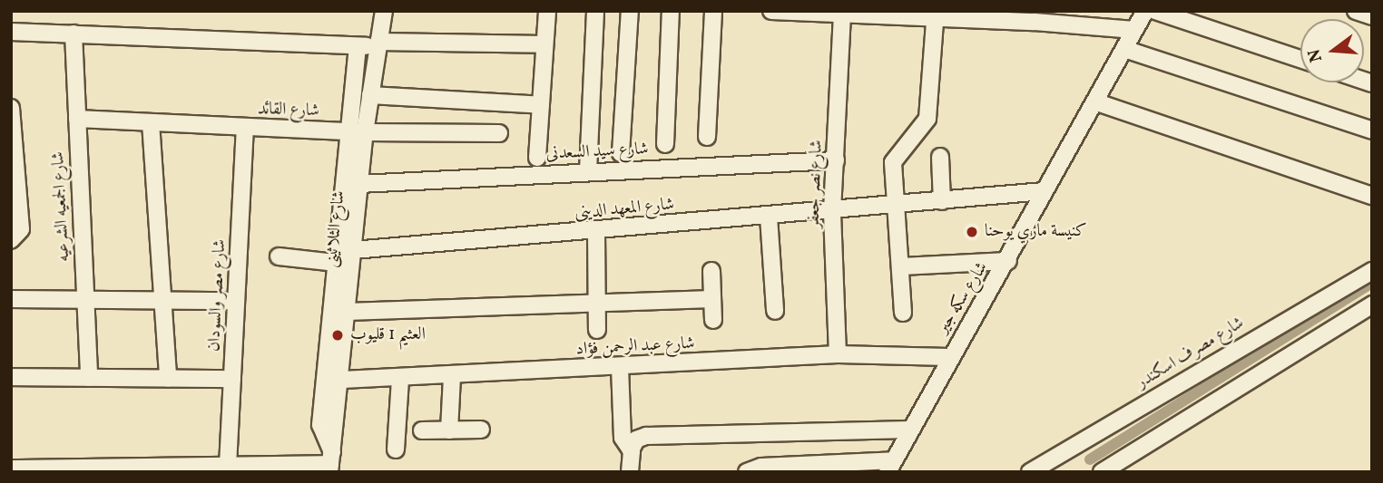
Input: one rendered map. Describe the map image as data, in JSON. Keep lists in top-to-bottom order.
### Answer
{
  "streets": {
    "street": [
      "شارع القائد",
      "شارع سيد السعدنى",
      "شارع نصر جعفر",
      "شارع الجمعيه الشرعيه",
      "شارع المعهد الدينى",
      "شارع الثلاثينى",
      "شارع مصر والسودان",
      "شارع سكه جير",
      "شارع عبد الرحمن فؤاد",
      "شارع مصرف اسكندر"
    ]
  },
  "crossings": [
    ["شارع القائد", "شارع الجمعيه الشرعيه"],
    ["شارع القائد", "شارع الثلاثينى"],
    ["شارع القائد", "شارع مصر والسودان"],
    ["شارع سيد السعدنى", "شارع نصر جعفر"],
    ["شارع سيد السعدنى", "شارع الثلاثينى"],
    ["شارع نصر جعفر", "شارع المعهد الدينى"],
    ["شارع نصر جعفر", "شارع عبد الرحمن فؤاد"],
    ["شارع المعهد الدينى", "شارع الثلاثينى"],
    ["شارع المعهد الدينى", "شارع سكه جير"],
    ["شارع الثلاثينى", "شارع عبد الرحمن فؤاد"],
    ["شارع سكه جير", "شارع عبد الرحمن فؤاد"]
  ],
  "places": ["كنيسة ماري يوحنا", "العثيم 1 قليوب"],
  "north": "left"
}
